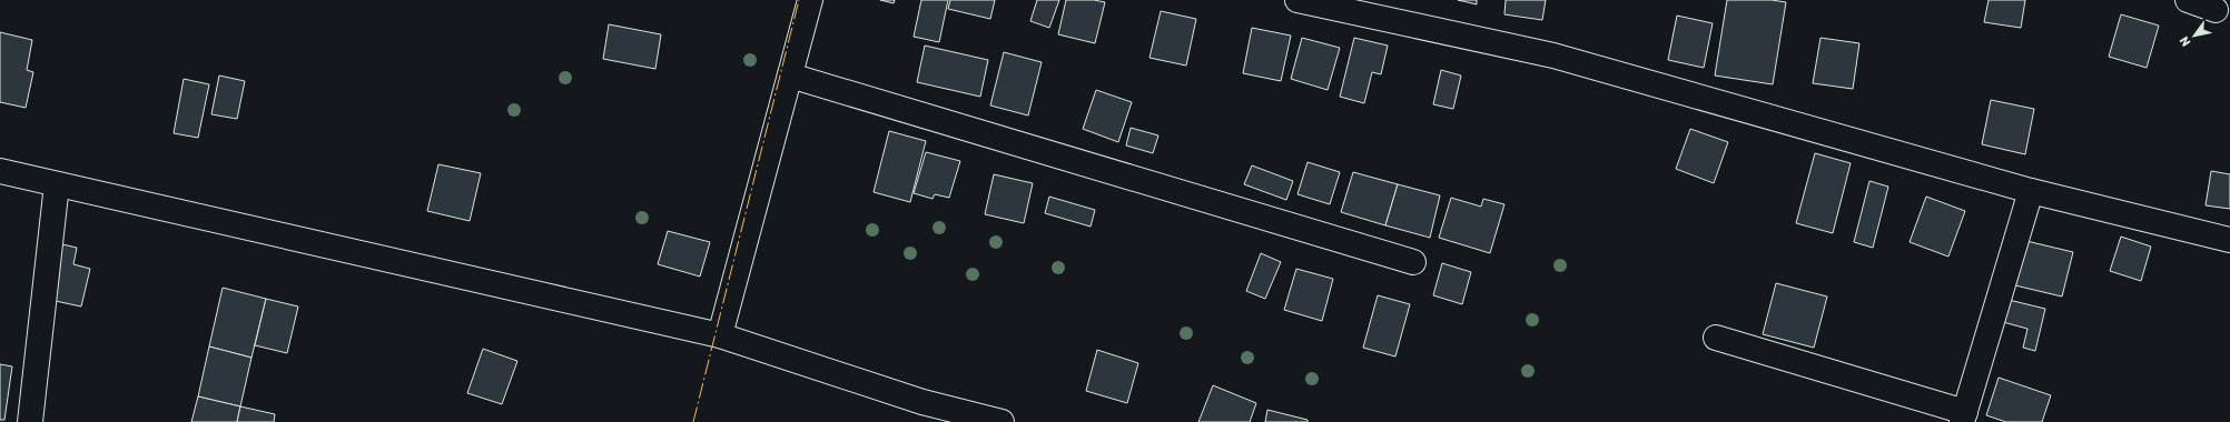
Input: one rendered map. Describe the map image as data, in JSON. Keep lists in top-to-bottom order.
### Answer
{
  "north": "bottom left"
}
